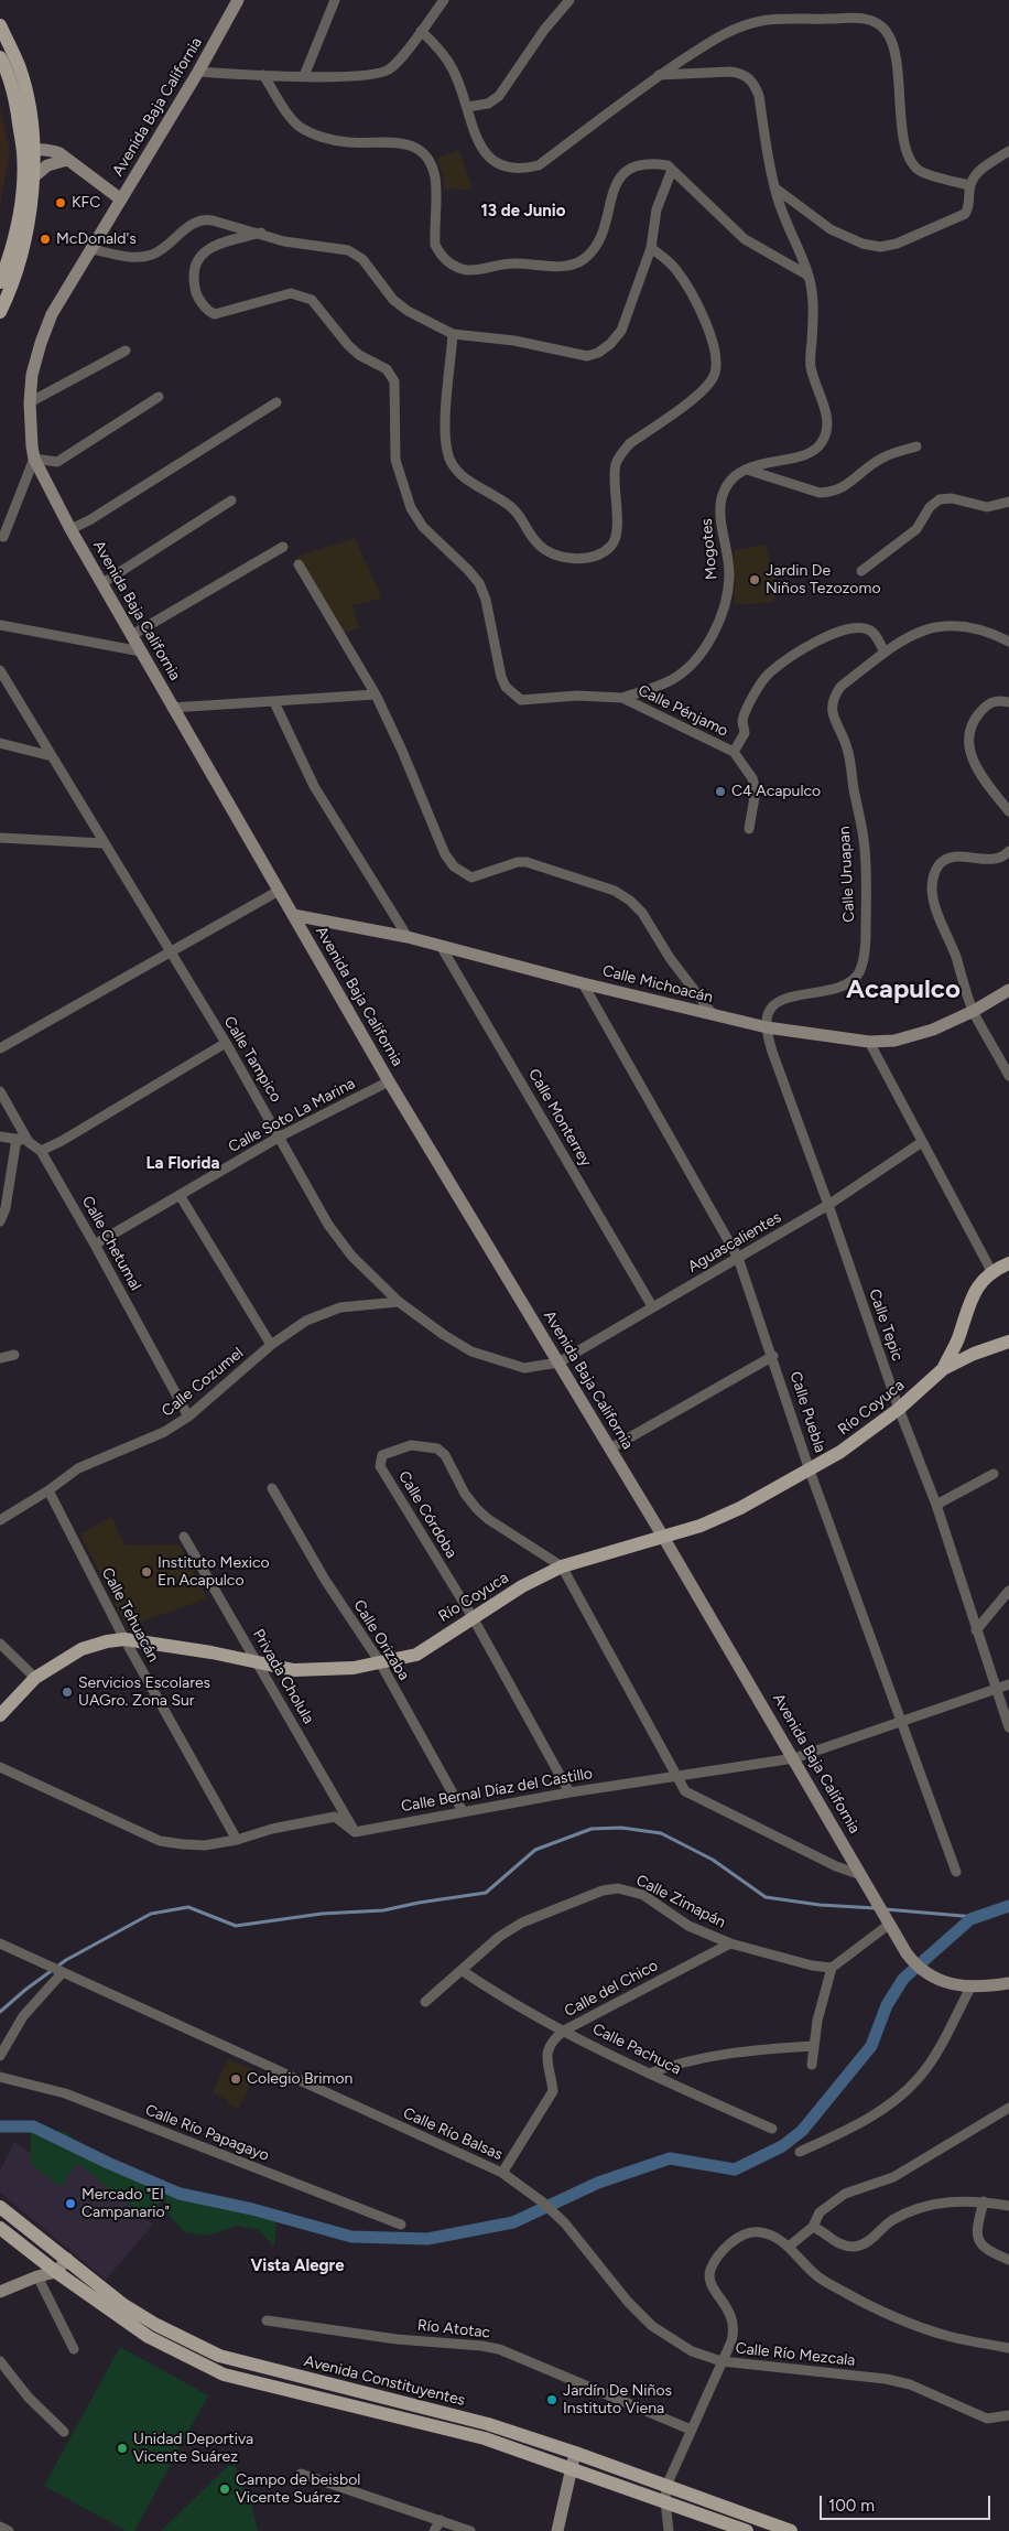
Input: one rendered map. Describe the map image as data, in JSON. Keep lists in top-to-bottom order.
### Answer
{
  "streets": {
    "main road": [
      "Avenida Baja California",
      "Calle Michoacán",
      "Río Coyuca",
      "Avenida Constituyentes"
    ],
    "street": [
      "Mogotes",
      "Calle Pénjamo",
      "Calle Uruapan",
      "Calle Tampico",
      "Calle Soto La Marina",
      "Calle Monterrey",
      "Aguascalientes",
      "Calle Chetumal",
      "Calle Tepic",
      "Calle Cozumel",
      "Calle Puebla",
      "Calle Córdoba",
      "Calle Tehuacán",
      "Calle Orizaba",
      "Privada Cholula",
      "Calle Bernal Díaz del Castillo",
      "Calle Zimapán",
      "Calle del Chico",
      "Calle Pachuca",
      "Calle Río Papagayo",
      "Calle Río Balsas",
      "Río Atotac",
      "Calle Río Mezcala"
    ]
  },
  "crossings": [
    ["Avenida Baja California", "Calle Michoacán"],
    ["Avenida Baja California", "Calle Tampico"],
    ["Avenida Baja California", "Calle Soto La Marina"],
    ["Avenida Baja California", "Aguascalientes"],
    ["Avenida Baja California", "Río Coyuca"],
    ["Avenida Baja California", "Calle Bernal Díaz del Castillo"],
    ["Mogotes", "Calle Pénjamo"],
    ["Calle Uruapan", "Calle Michoacán"],
    ["Calle Uruapan", "Calle Tepic"],
    ["Calle Michoacán", "Calle Monterrey"],
    ["Calle Michoacán", "Calle Tepic"],
    ["Calle Michoacán", "Calle Puebla"],
    ["Calle Tampico", "Calle Soto La Marina"],
    ["Calle Tampico", "Aguascalientes"],
    ["Calle Tampico", "Calle Cozumel"],
    ["Calle Soto La Marina", "Calle Chetumal"],
    ["Calle Monterrey", "Aguascalientes"],
    ["Aguascalientes", "Calle Tepic"],
    ["Aguascalientes", "Calle Puebla"],
    ["Calle Chetumal", "Calle Cozumel"],
    ["Calle Tepic", "Río Coyuca"],
    ["Calle Tepic", "Calle Bernal Díaz del Castillo"],
    ["Calle Cozumel", "Calle Tehuacán"],
    ["Río Coyuca", "Calle Puebla"],
    ["Río Coyuca", "Calle Córdoba"],
    ["Río Coyuca", "Calle Tehuacán"],
    ["Río Coyuca", "Calle Orizaba"],
    ["Río Coyuca", "Privada Cholula"],
    ["Calle Puebla", "Calle Bernal Díaz del Castillo"],
    ["Calle Córdoba", "Calle Bernal Díaz del Castillo"],
    ["Calle Orizaba", "Calle Bernal Díaz del Castillo"],
    ["Privada Cholula", "Calle Bernal Díaz del Castillo"],
    ["Calle Zimapán", "Calle del Chico"],
    ["Calle Zimapán", "Calle Pachuca"],
    ["Calle del Chico", "Calle Pachuca"],
    ["Calle del Chico", "Calle Río Balsas"],
    ["Calle Río Balsas", "Calle Río Mezcala"]
  ],
  "districts": [
    "13 de Junio",
    "Acapulco",
    "La Florida",
    "Vista Alegre"
  ],
  "places": [
    "KFC",
    "McDonald's",
    "Jardin De Niños Tezozomo",
    "C4 Acapulco",
    "Instituto Mexico En Acapulco",
    "Servicios Escolares UAGro. Zona Sur",
    "Colegio Brimon",
    "Mercado \"El Campanario\"",
    "Jardín De Niños Instituto Viena",
    "Unidad Deportiva Vicente Suárez",
    "Campo de beisbol Vicente Suárez"
  ],
  "scale_bar": "100 m"
}
